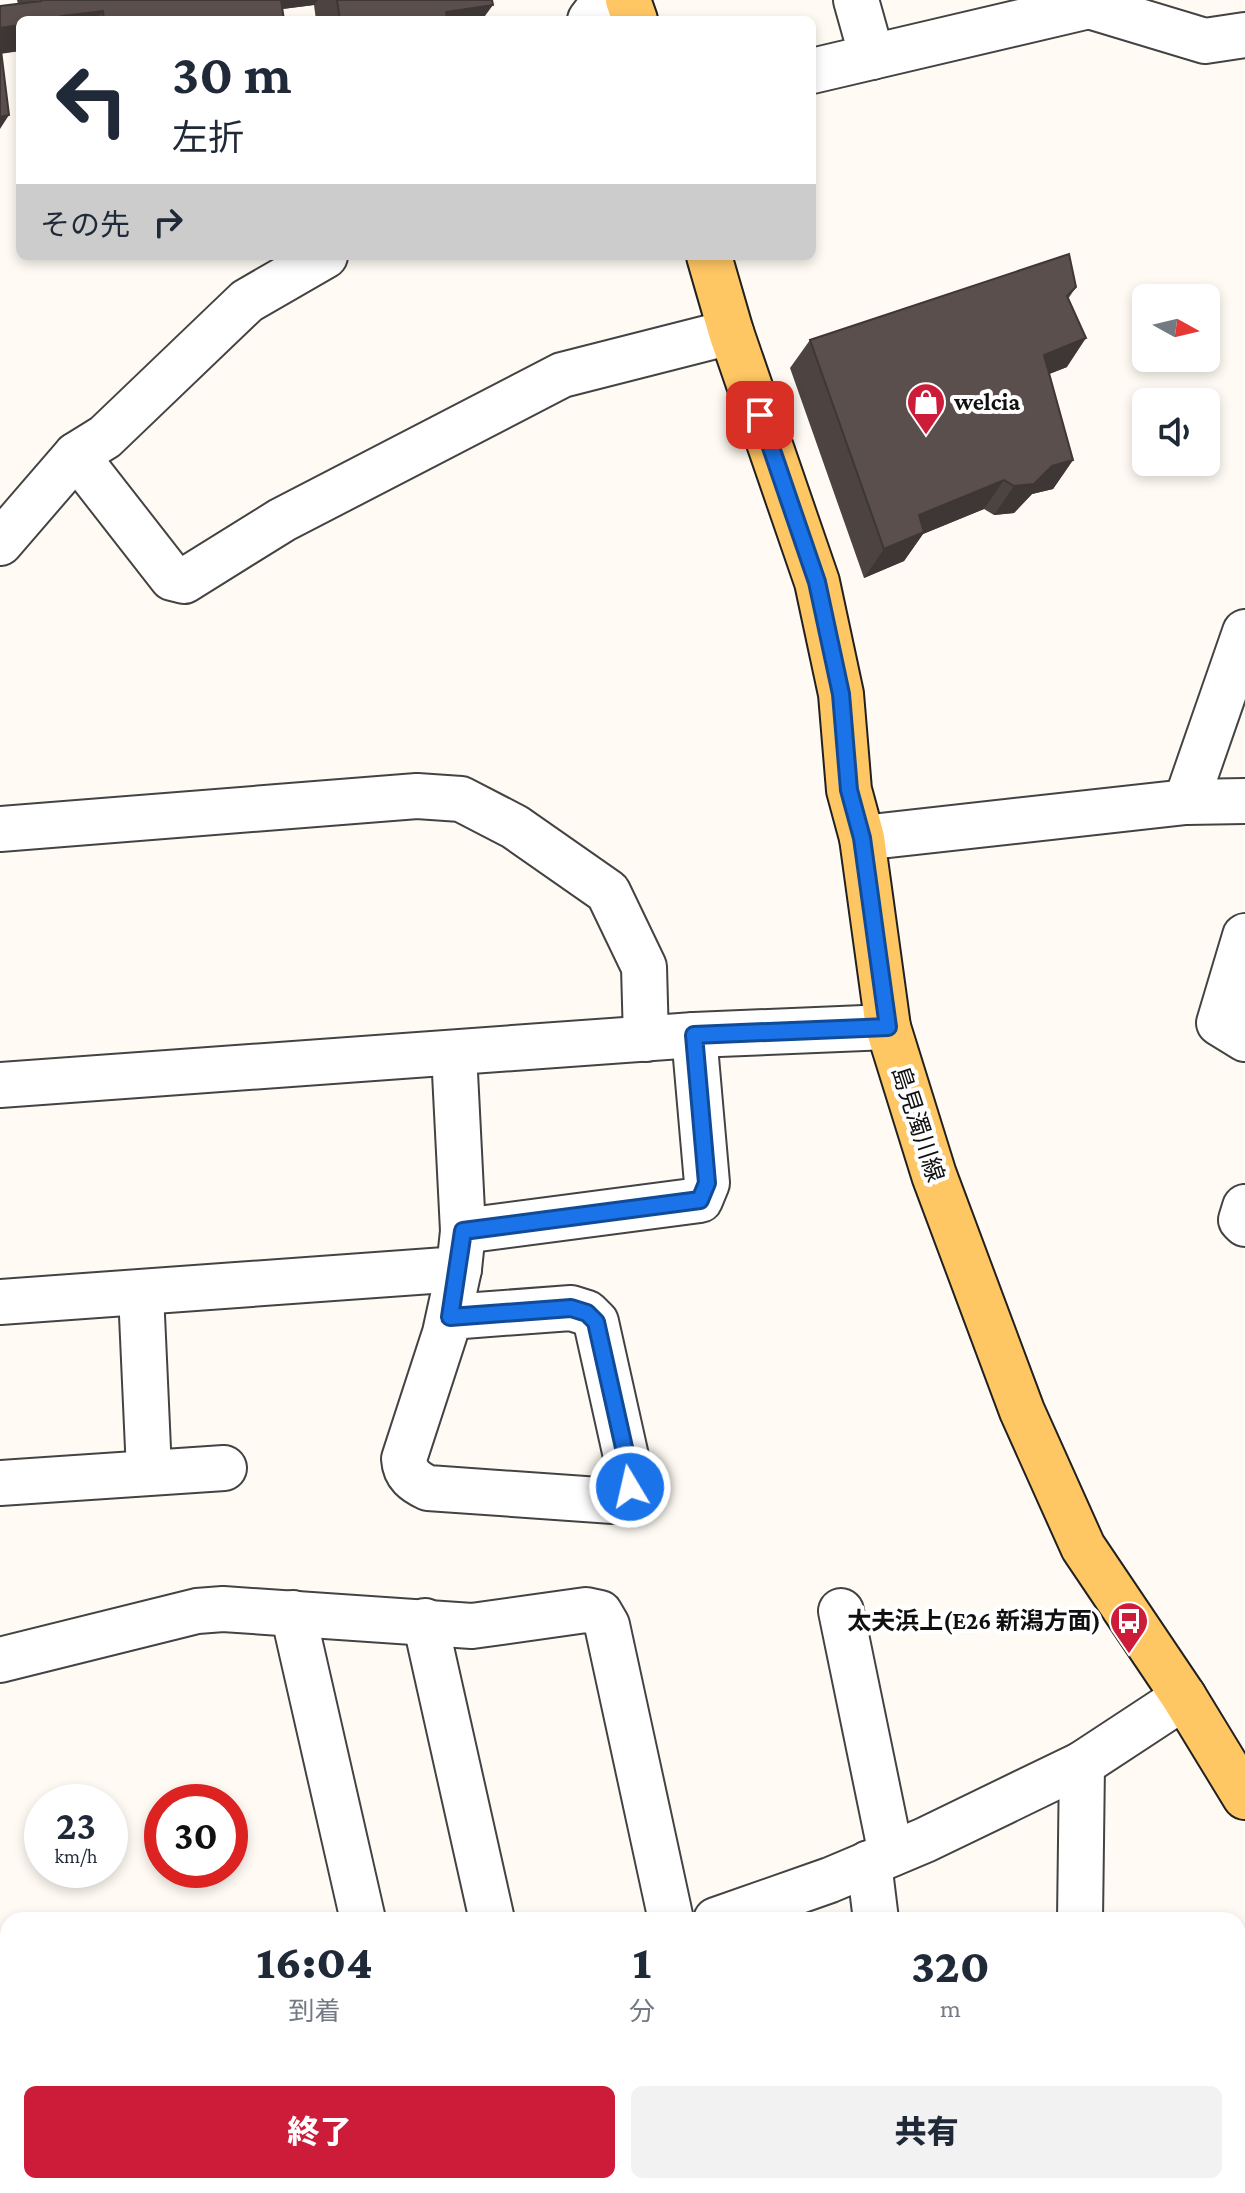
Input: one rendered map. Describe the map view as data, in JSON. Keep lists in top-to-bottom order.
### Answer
{
  "streets": {
    "main road": ["島見濁川線"]
  },
  "places": {
    "shop": ["welcia"],
    "bus stop": ["太夫浜上(E26 新潟方面)"]
  },
  "north": "right",
  "page": {
    "turn": ["30 m", "左折"],
    "then": "その先",
    "speed": "23 km/h",
    "limit": "30",
    "eta": [
      "16:04",
      "到着",
      "1",
      "分",
      "320",
      "m"
    ],
    "buttons": ["終了", "共有"]
  }
}
